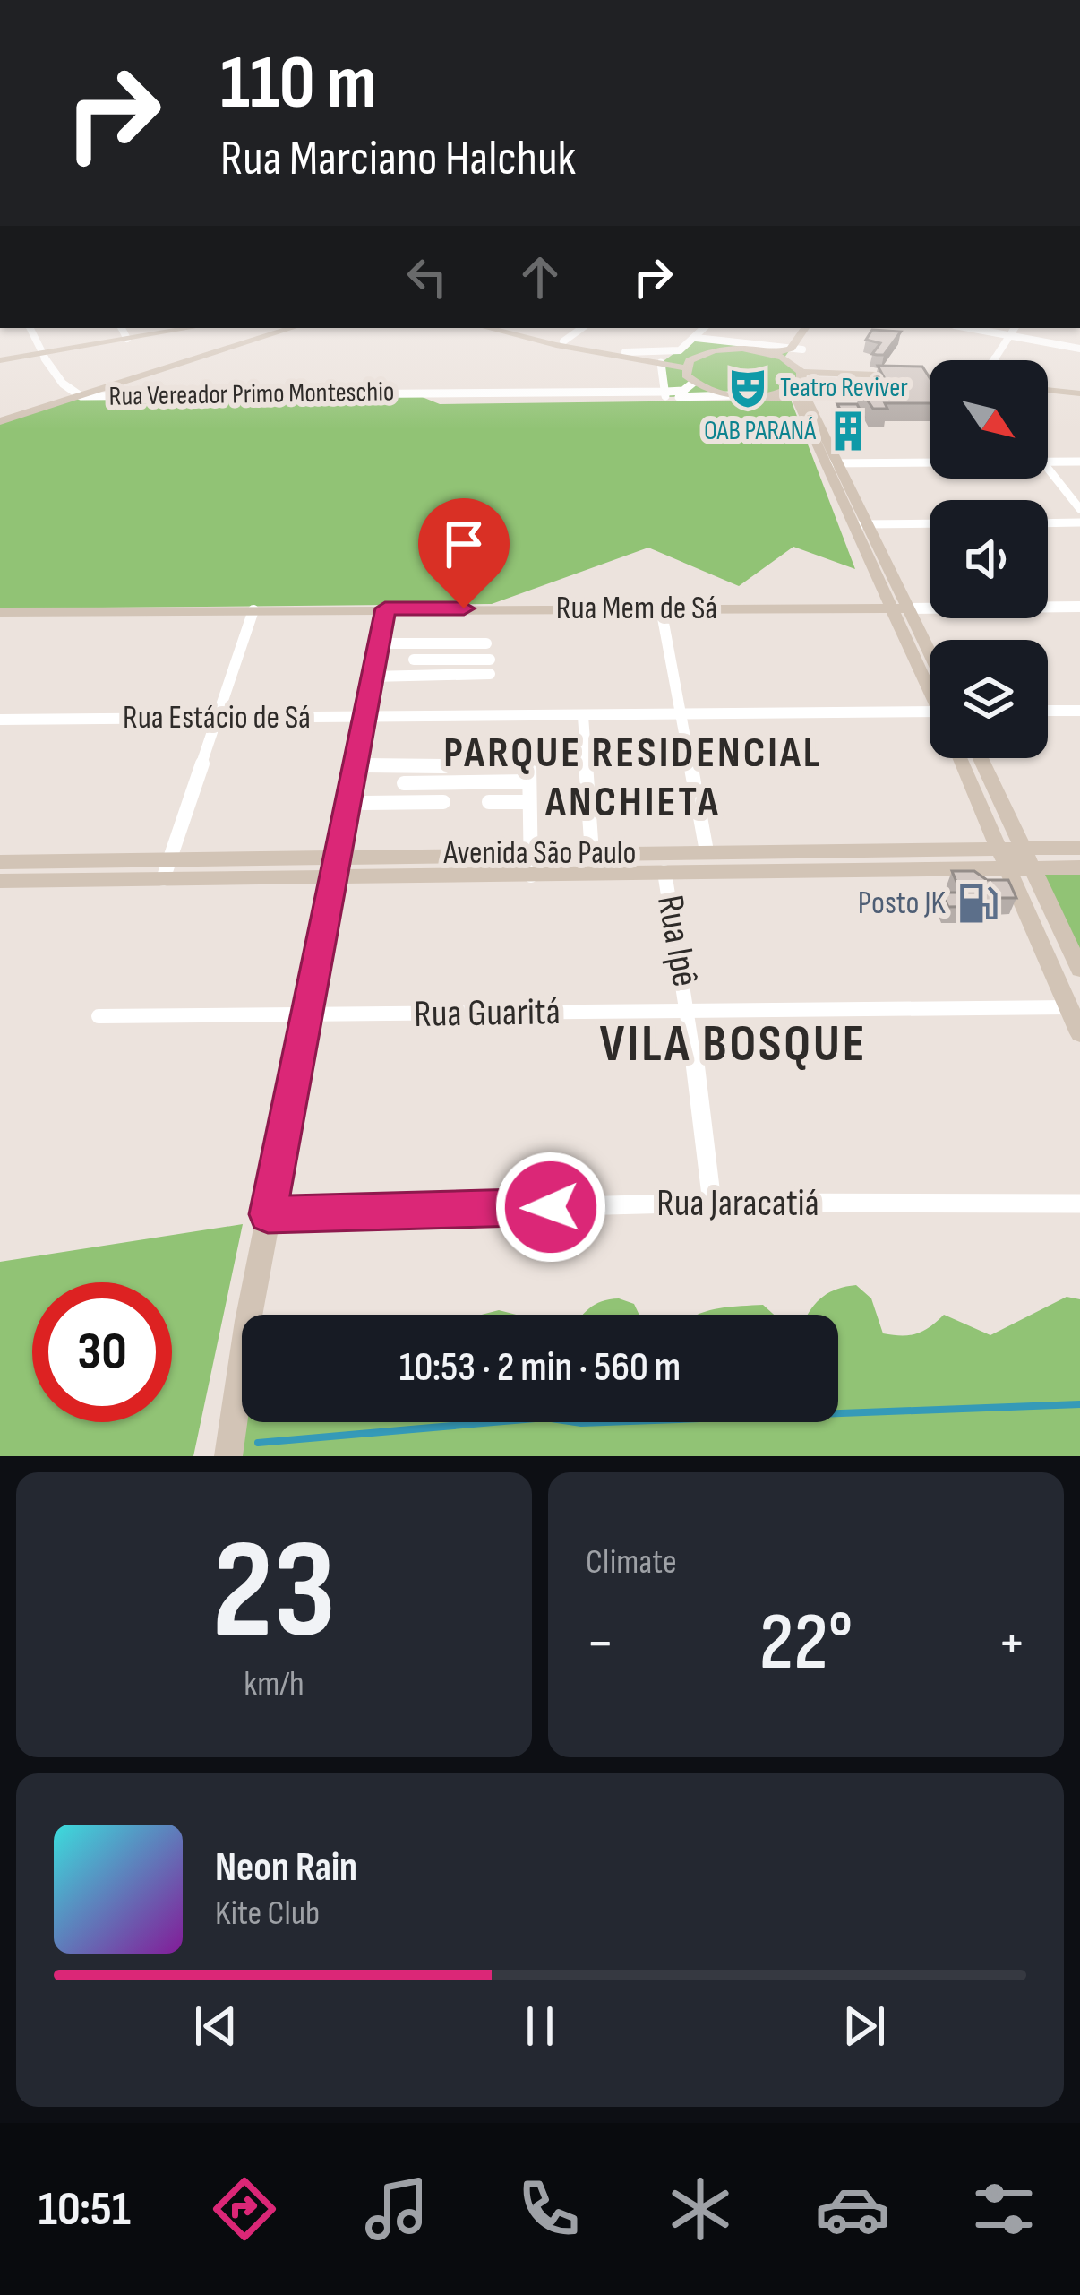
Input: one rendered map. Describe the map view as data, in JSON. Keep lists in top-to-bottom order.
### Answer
{
  "streets": {
    "main road": ["Rua Mem de Sá", "Avenida São Paulo"],
    "street": [
      "Rua Vereador Primo Monteschio",
      "Rua Estácio de Sá",
      "Rua Ipê",
      "Rua Guaritá",
      "Rua Jaracatiá"
    ]
  },
  "crossings": [
    ["Avenida São Paulo", "Rua Ipê"],
    ["Rua Ipê", "Rua Guaritá"],
    ["Rua Ipê", "Rua Jaracatiá"]
  ],
  "districts": ["PARQUE RESIDENCIAL ANCHIETA", "VILA BOSQUE"],
  "places": {
    "theatre": ["Teatro Reviver"],
    "building": ["OAB PARANÁ"],
    "fuel station": ["Posto JK"]
  },
  "north": "bottom right",
  "page": {
    "turn": ["110 m", "Rua Marciano Halchuk"],
    "limit": "30",
    "trip": "10:53 · 2 min · 560 m",
    "tile": [
      ["23", "km/h"],
      "Climate"
    ],
    "heat": ["−", "22°", "+"],
    "song": ["Neon Rain", "Kite Club"],
    "tabs": "10:51"
  }
}
